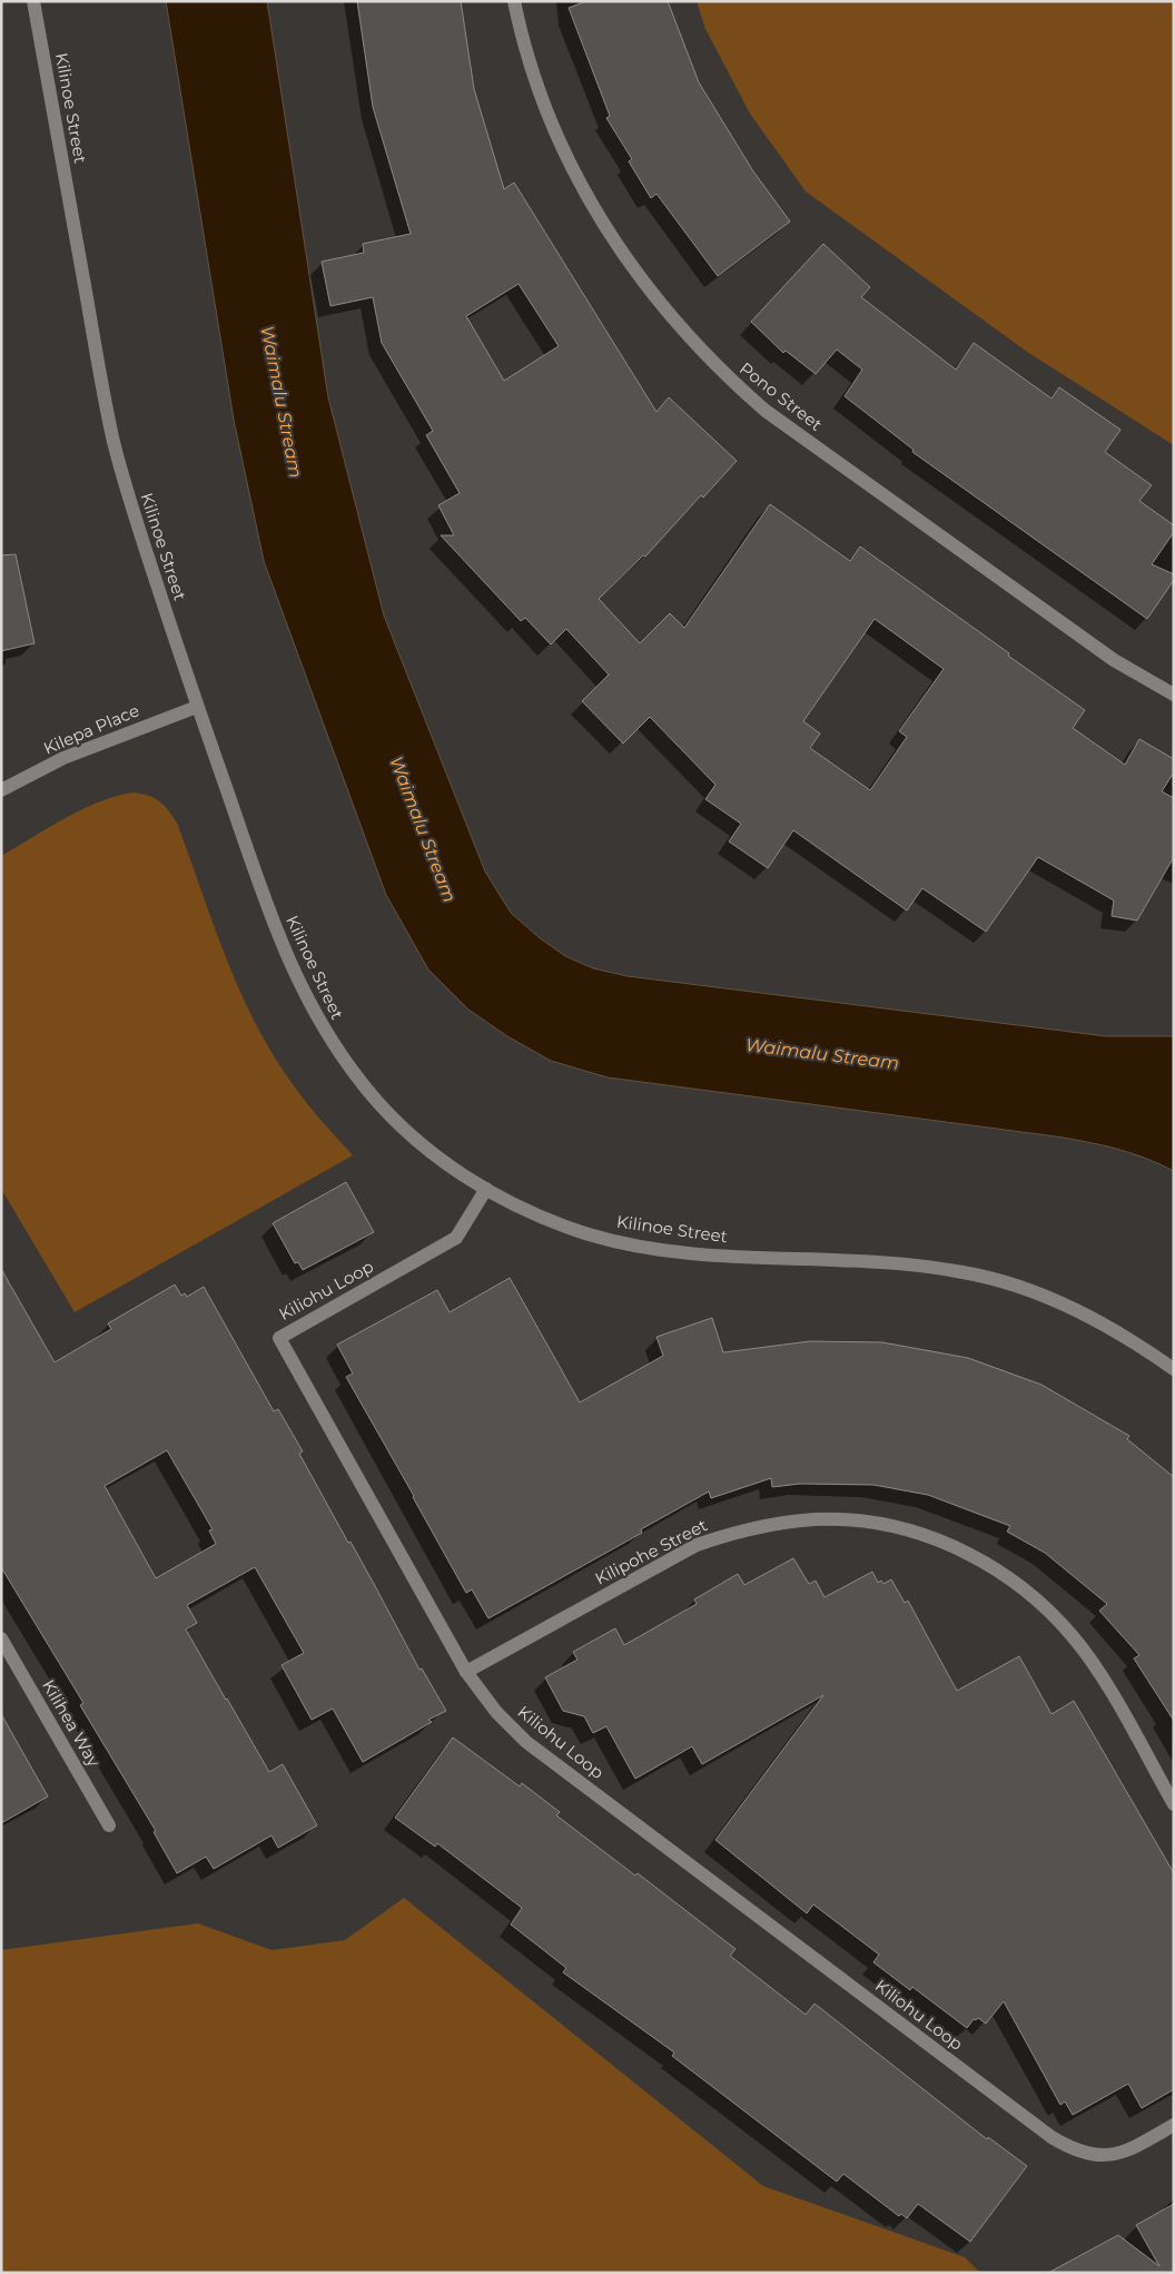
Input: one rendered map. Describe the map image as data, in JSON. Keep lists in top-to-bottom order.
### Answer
{
  "streets": {
    "street": [
      "Kilinoe Street",
      "Pono Street",
      "Kilepa Place",
      "Kiliohu Loop",
      "Kilipohe Street",
      "Kilihea Way"
    ]
  },
  "crossings": [
    ["Kilinoe Street", "Kilepa Place"],
    ["Kilinoe Street", "Kiliohu Loop"],
    ["Kiliohu Loop", "Kilipohe Street"]
  ],
  "water": ["Waimalu Stream"]
}
